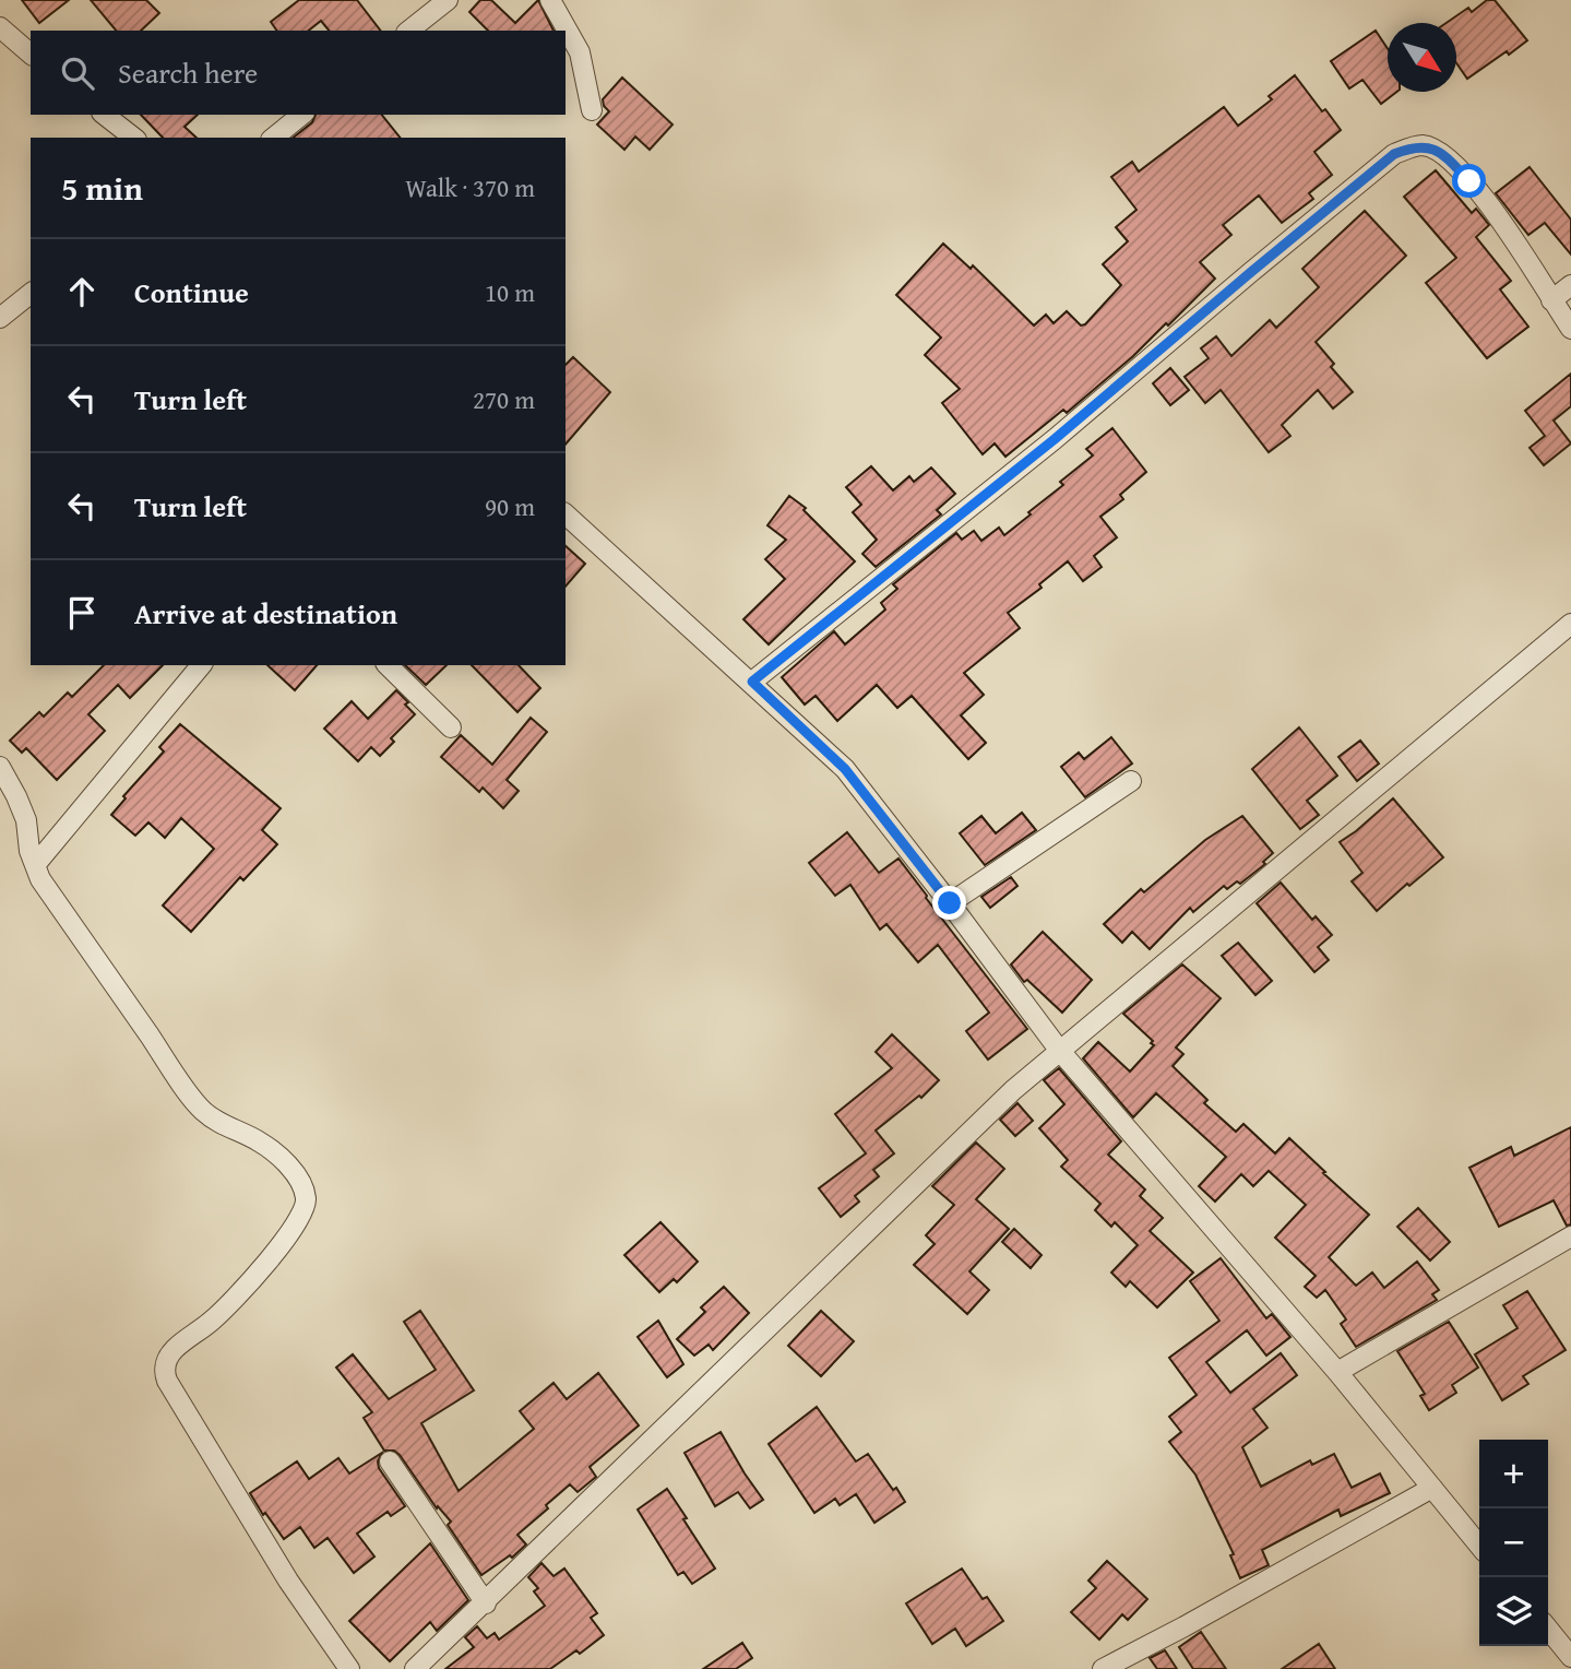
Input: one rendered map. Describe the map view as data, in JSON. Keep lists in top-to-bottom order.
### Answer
{
  "north": "bottom right",
  "page": {
    "search": "Search here",
    "heading": ["5 min", "Walk · 370 m"],
    "list": [
      ["Continue", "10 m"],
      ["Turn left", "270 m"],
      ["Turn left", "90 m"],
      "Arrive at destination"
    ],
    "map_buttons": ["+", "−"]
  }
}
